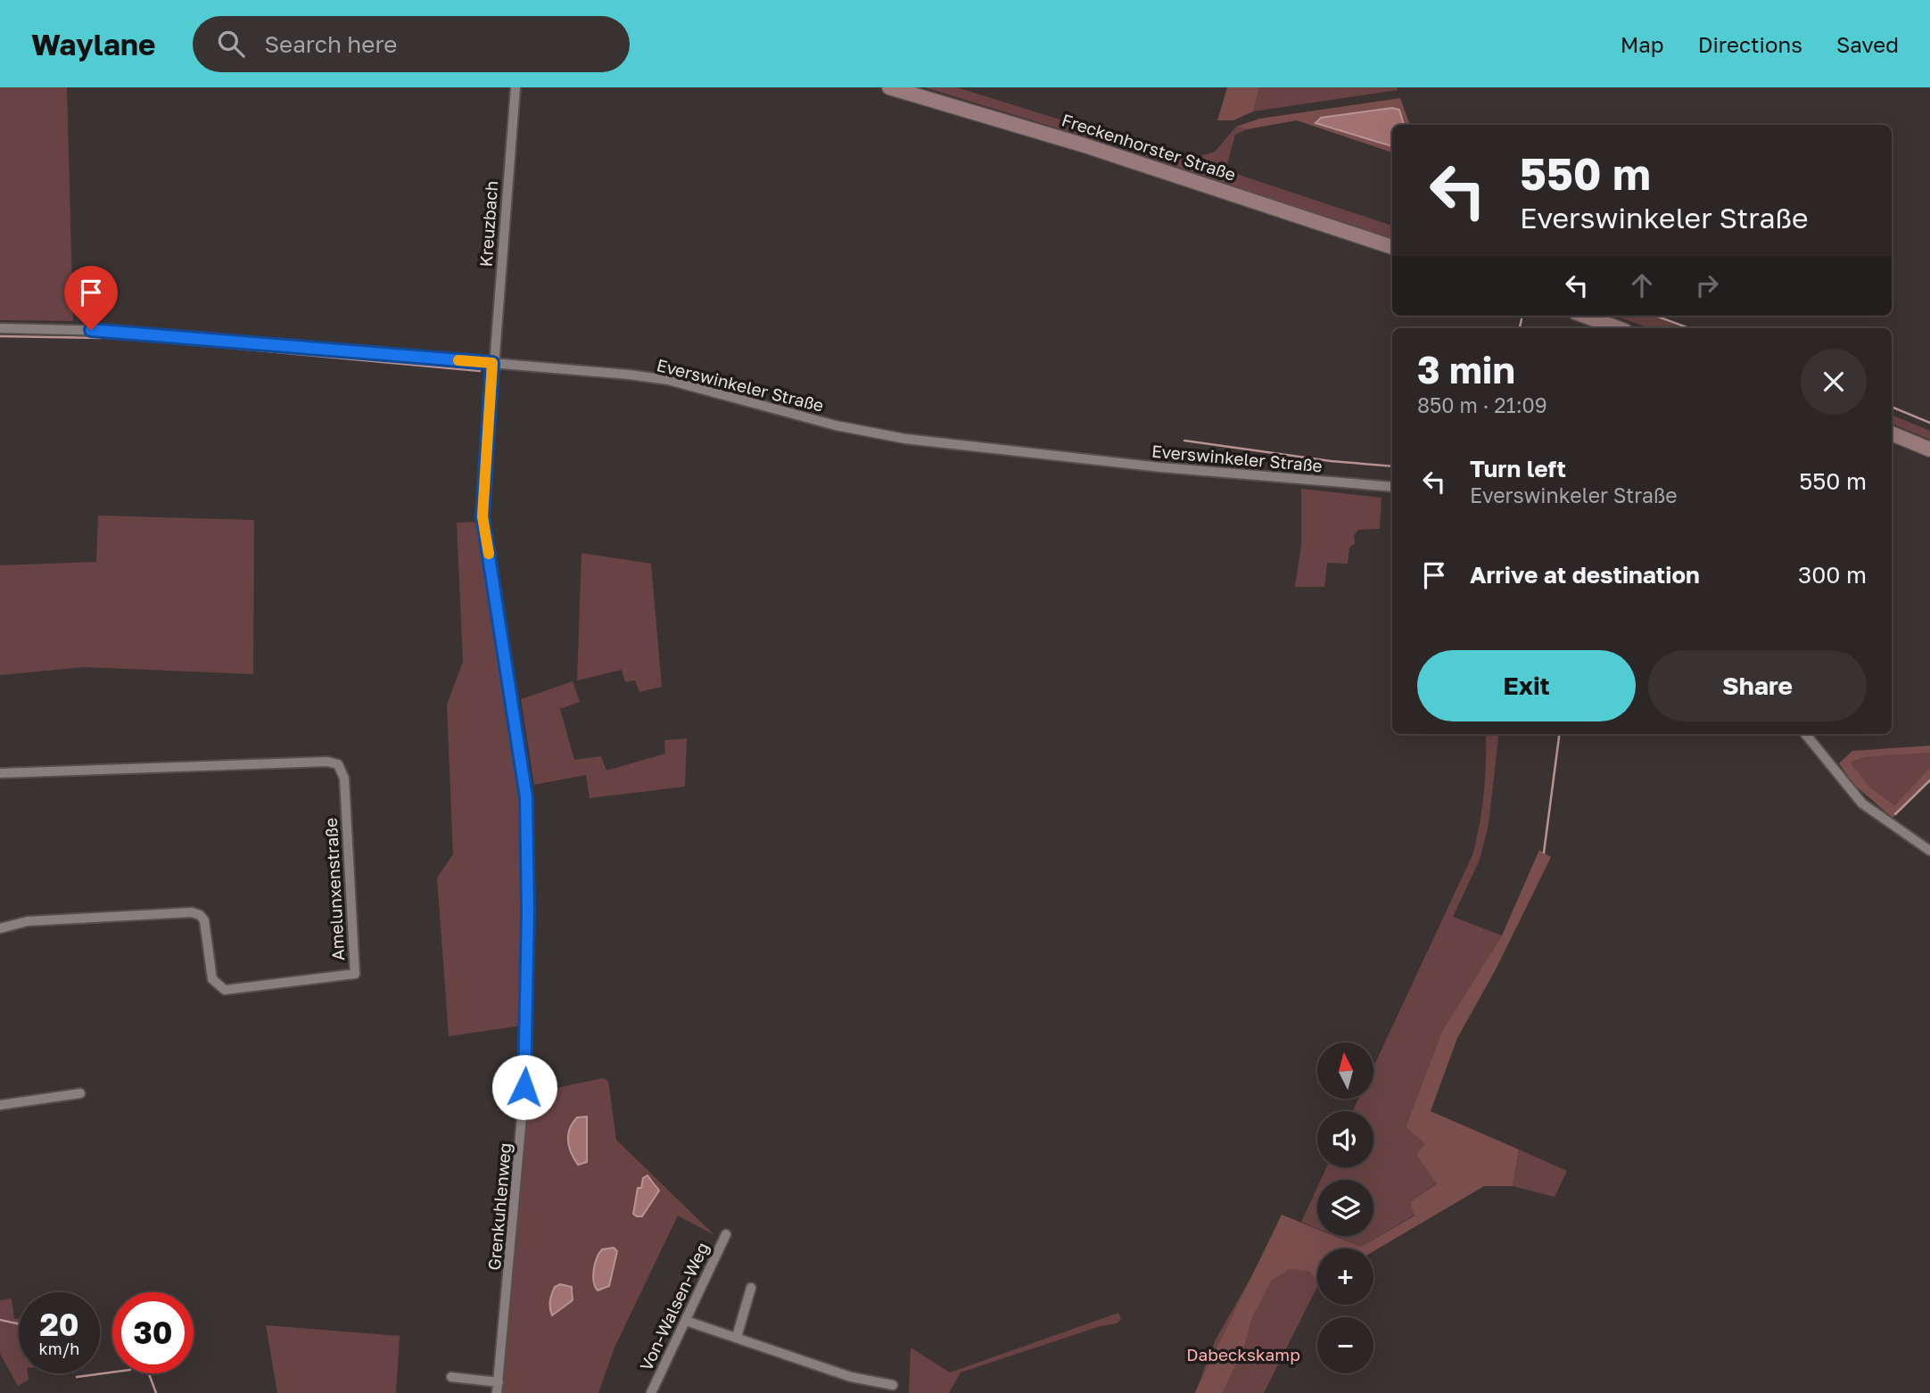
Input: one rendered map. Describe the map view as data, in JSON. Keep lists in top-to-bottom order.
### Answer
{
  "streets": {
    "main road": ["Freckenhorster Straße"],
    "street": [
      "Kreuzbach",
      "Everswinkeler Straße",
      "Amelunxenstraße",
      "Grenkuhlenweg",
      "Von-Walsen-Weg"
    ]
  },
  "crossings": [
    ["Kreuzbach", "Everswinkeler Straße"],
    ["Kreuzbach", "Grenkuhlenweg"],
    ["Everswinkeler Straße", "Grenkuhlenweg"]
  ],
  "parks": ["Dabeckskamp"],
  "north": "top",
  "page": {
    "header": "Waylane",
    "search": "Search here",
    "nav": ["Map", "Directions", "Saved"],
    "turn": ["550 m", "Everswinkeler Straße"],
    "heading": ["3 min", "850 m · 21:09"],
    "list": [
      {
        "name": "Turn left",
        "note": "Everswinkeler Straße",
        "value": "550 m"
      },
      {
        "name": "Arrive at destination",
        "value": "300 m"
      }
    ],
    "buttons": ["Exit", "Share"],
    "map_buttons": ["+", "−"],
    "speed": "20 km/h",
    "limit": "30"
  }
}
